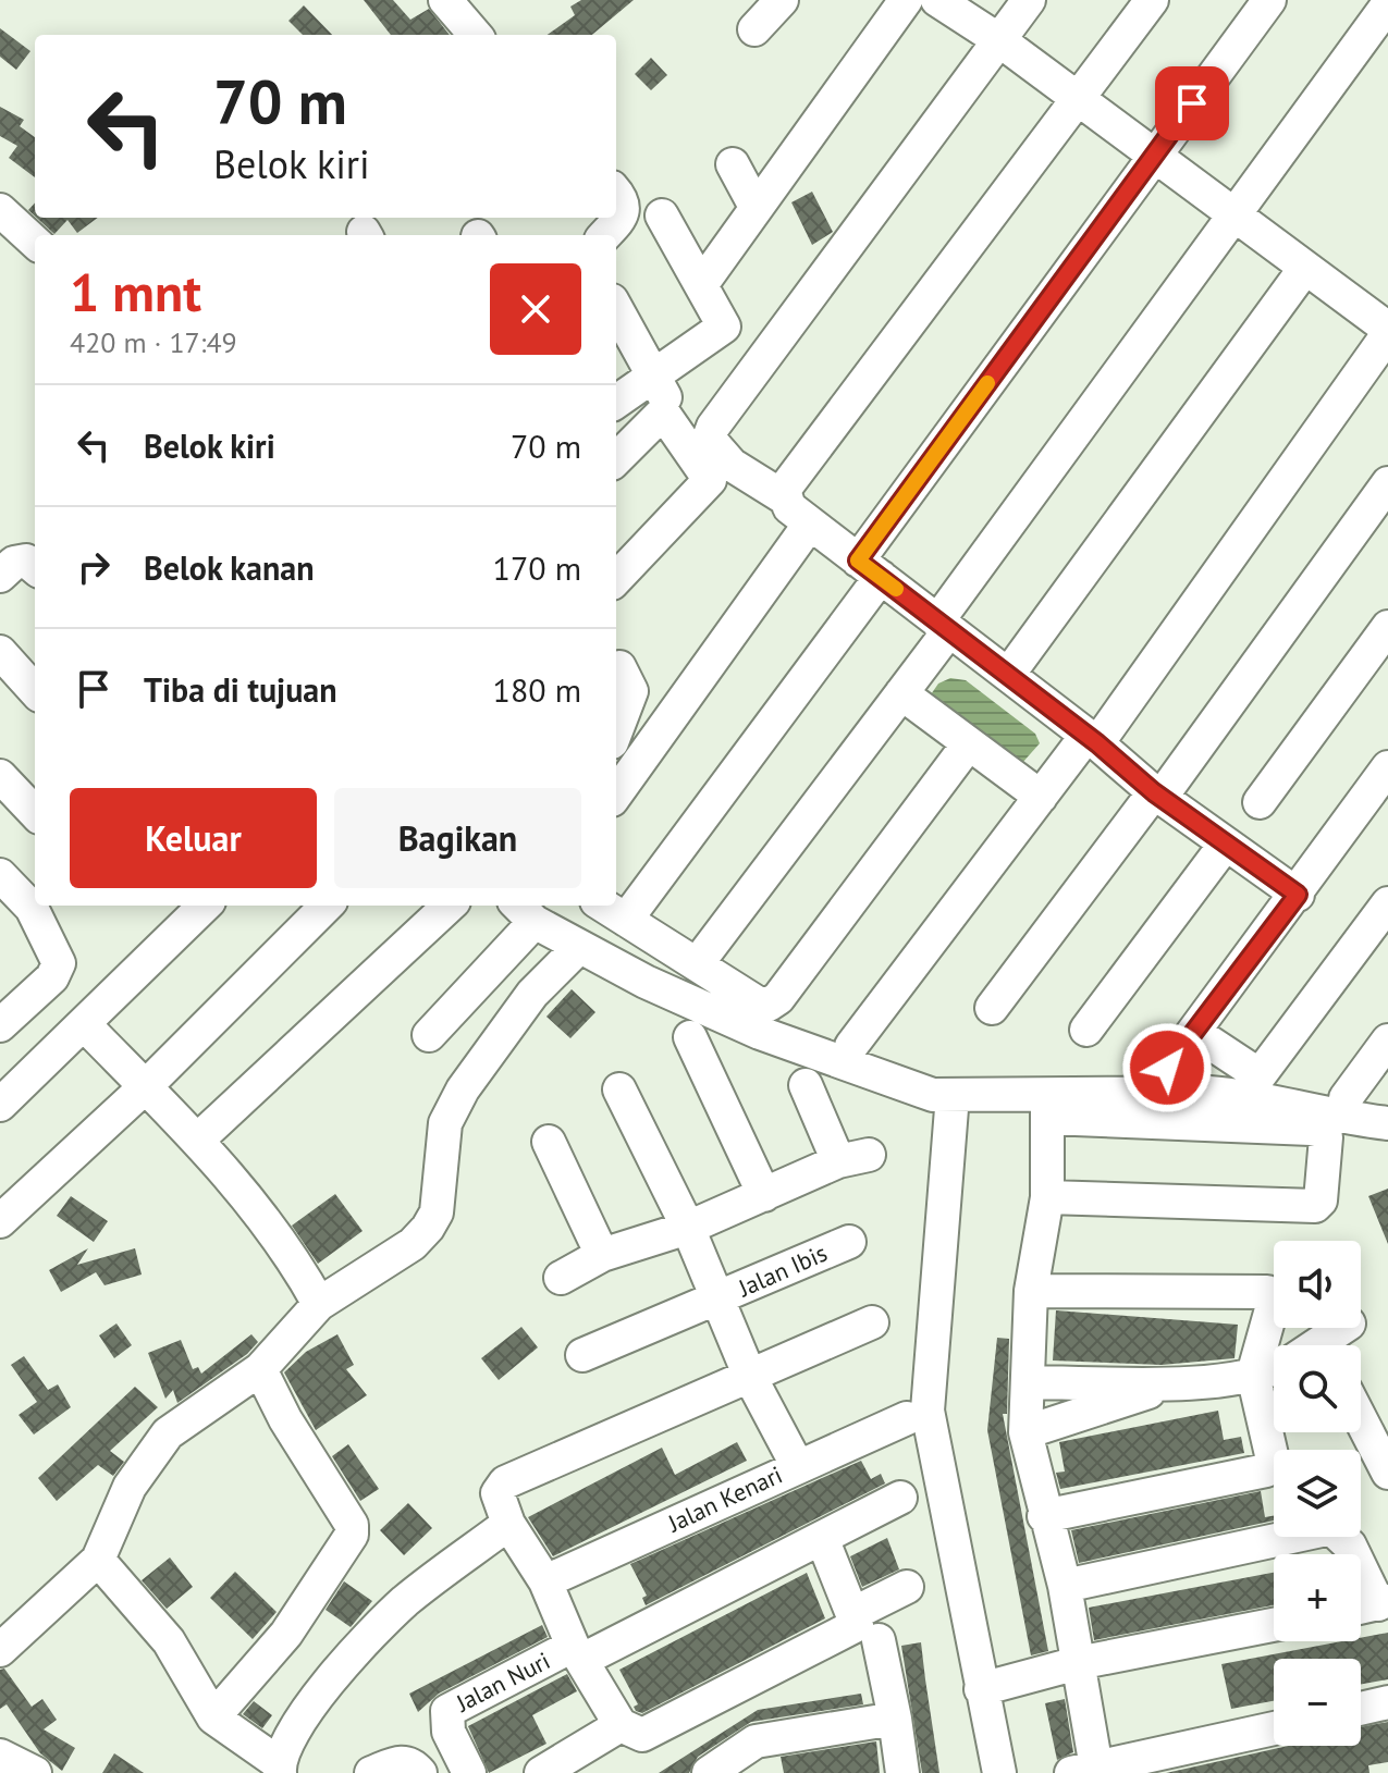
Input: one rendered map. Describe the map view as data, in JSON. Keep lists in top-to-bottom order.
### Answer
{
  "streets": {
    "street": ["Jalan Ibis", "Jalan Kenari", "Jalan Nuri"]
  },
  "page": {
    "turn": ["70 m", "Belok kiri"],
    "heading": ["1 mnt", "420 m · 17:49"],
    "list": [
      {
        "name": "Belok kiri",
        "value": "70 m"
      },
      {
        "name": "Belok kanan",
        "value": "170 m"
      },
      {
        "name": "Tiba di tujuan",
        "value": "180 m"
      }
    ],
    "buttons": ["Keluar", "Bagikan"],
    "map_buttons": ["+", "−"]
  }
}
